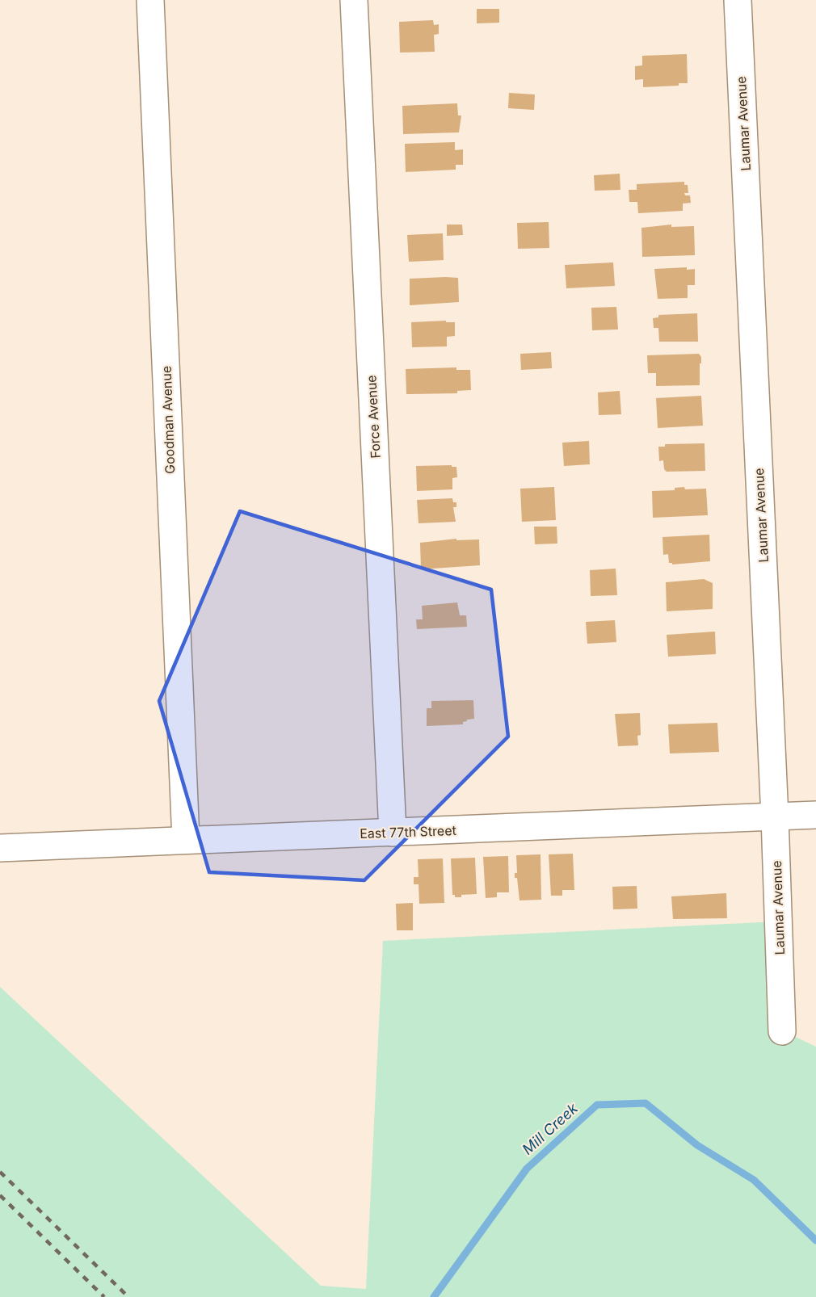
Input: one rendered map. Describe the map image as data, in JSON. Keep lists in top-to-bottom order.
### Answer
{
  "streets": {
    "street": [
      "Laumar Avenue",
      "Force Avenue",
      "Goodman Avenue",
      "East 77th Street"
    ]
  },
  "crossings": [
    ["Laumar Avenue", "East 77th Street"],
    ["Force Avenue", "East 77th Street"],
    ["Goodman Avenue", "East 77th Street"]
  ],
  "water": ["Mill Creek"]
}
